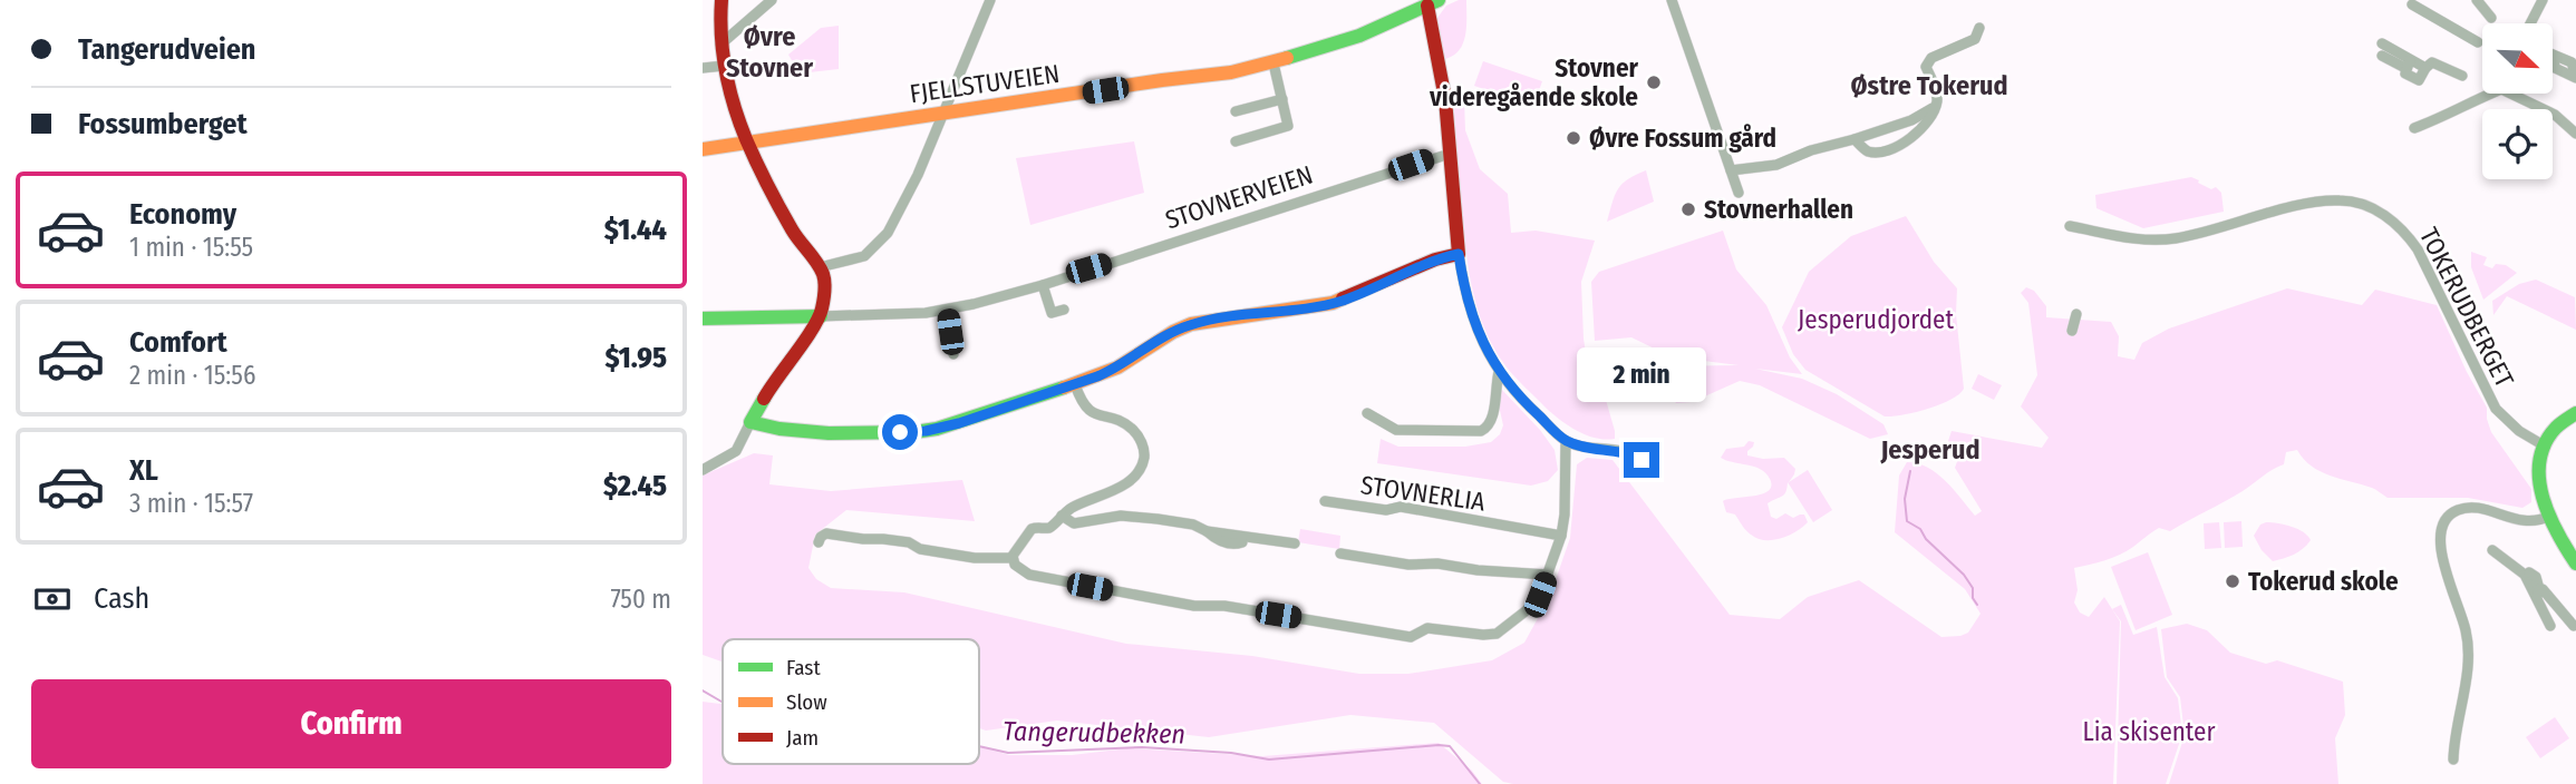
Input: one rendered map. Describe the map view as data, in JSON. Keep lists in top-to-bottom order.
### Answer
{
  "streets": {
    "street": [
      "FJELLSTUVEIEN",
      "STOVNERVEIEN",
      "TOKERUDBERGET",
      "STOVNERLIA"
    ]
  },
  "districts": ["Øvre Stovner", "Østre Tokerud", "Jesperud"],
  "water": ["Tangerudbekken"],
  "parks": ["Jesperudjordet", "Lia skisenter"],
  "places": [
    "Stovner videregående skole",
    "Øvre Fossum gård",
    "Stovnerhallen",
    "Tokerud skole"
  ],
  "legend": ["Fast", "Slow", "Jam"],
  "north": "bottom right",
  "page": {
    "banner": ["Tangerudveien", "Fossumberget"],
    "list": [
      {
        "name": "Economy",
        "note": "1 min · 15:55",
        "value": "$1.44"
      },
      {
        "name": "Comfort",
        "note": "2 min · 15:56",
        "value": "$1.95"
      },
      {
        "name": "XL",
        "note": "3 min · 15:57",
        "value": "$2.45"
      }
    ],
    "bubble": "2 min",
    "pay": ["Cash", "750 m"],
    "buttons": "Confirm"
  }
}
